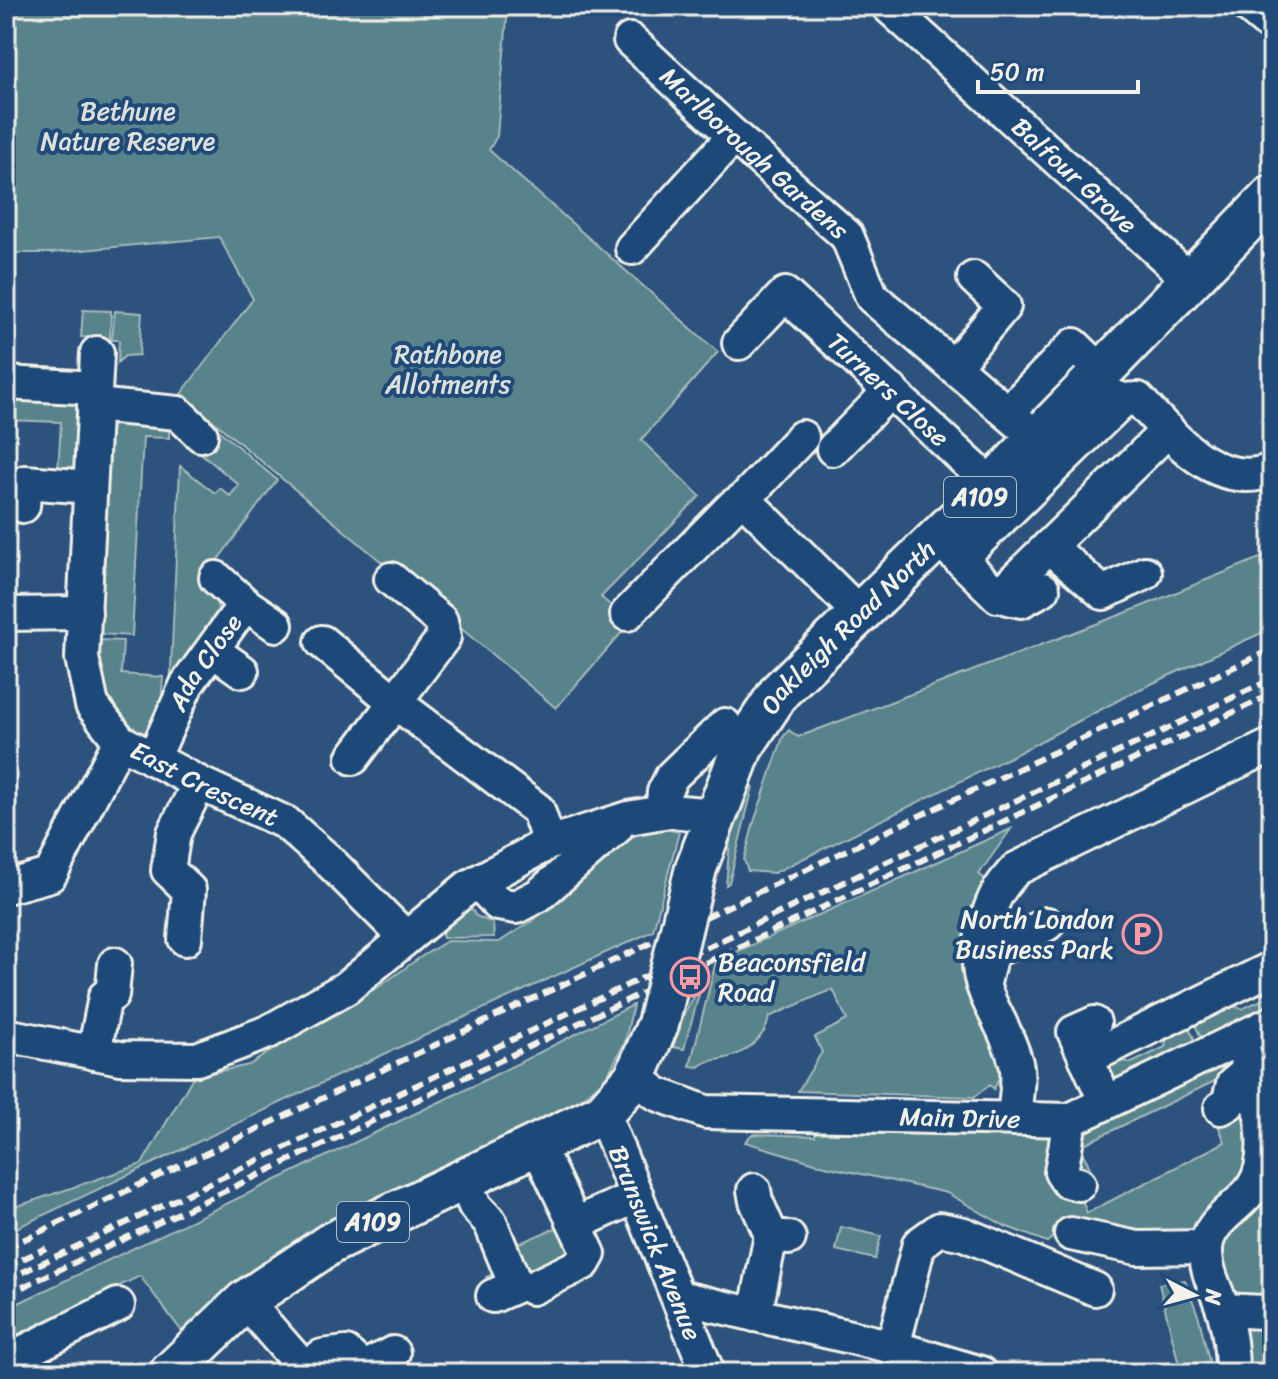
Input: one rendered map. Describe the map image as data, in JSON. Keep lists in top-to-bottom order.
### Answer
{
  "streets": {
    "main road": ["A109", "Oakleigh Road North"],
    "street": [
      "Marlborough Gardens",
      "Balfour Grove",
      "Turners Close",
      "Ada Close",
      "East Crescent",
      "Main Drive",
      "Brunswick Avenue"
    ]
  },
  "crossings": [
    ["Marlborough Gardens", "Oakleigh Road North"],
    ["Balfour Grove", "Oakleigh Road North"],
    ["Turners Close", "Oakleigh Road North"],
    ["A109", "Oakleigh Road North"],
    ["A109", "Brunswick Avenue"],
    ["Oakleigh Road North", "Main Drive"],
    ["Oakleigh Road North", "Brunswick Avenue"],
    ["Ada Close", "East Crescent"]
  ],
  "parks": ["Bethune Nature Reserve", "Rathbone Allotments"],
  "places": {
    "parking": ["North London Business Park"],
    "bus stop": ["Beaconsfield Road"]
  },
  "scale_bar": "50 m",
  "north": "right"
}
